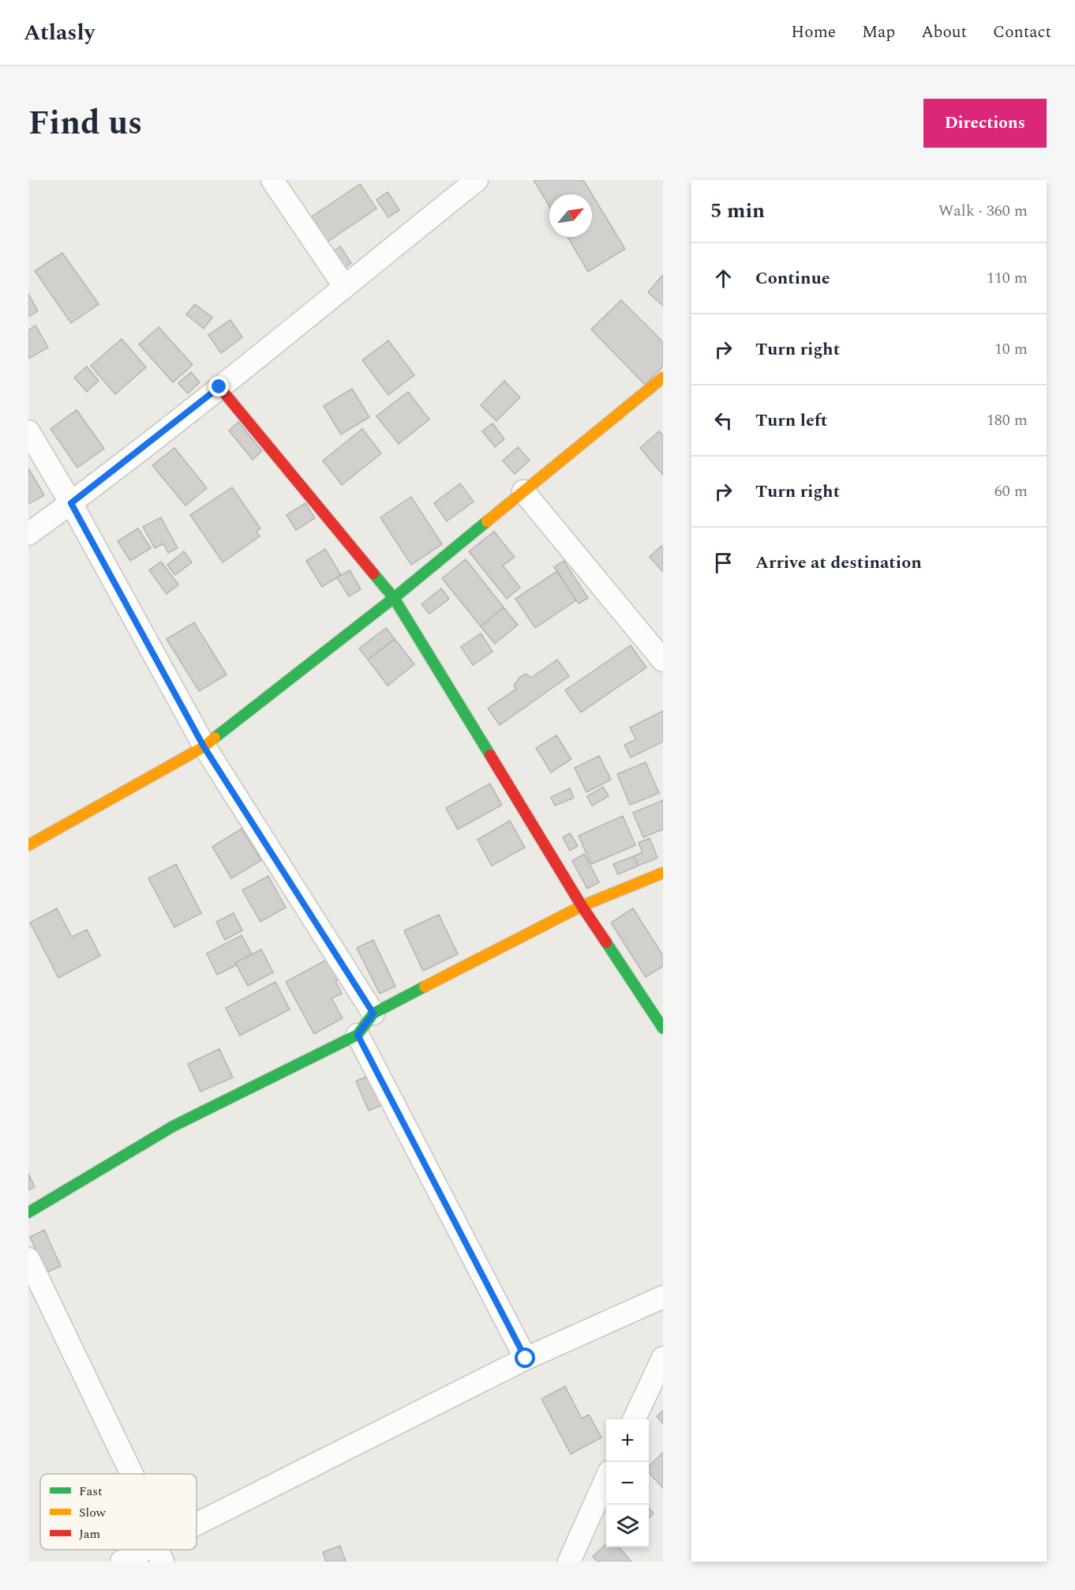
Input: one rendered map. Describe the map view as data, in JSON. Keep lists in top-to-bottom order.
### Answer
{
  "legend": ["Fast", "Slow", "Jam"],
  "north": "top right",
  "page": {
    "header": "Atlasly",
    "nav": [
      "Home",
      "Map",
      "About",
      "Contact"
    ],
    "title": "Find us",
    "buttons": "Directions",
    "heading": ["5 min", "Walk · 360 m"],
    "list": [
      ["Continue", "110 m"],
      ["Turn right", "10 m"],
      ["Turn left", "180 m"],
      ["Turn right", "60 m"],
      "Arrive at destination"
    ],
    "map_buttons": ["+", "−"]
  }
}
